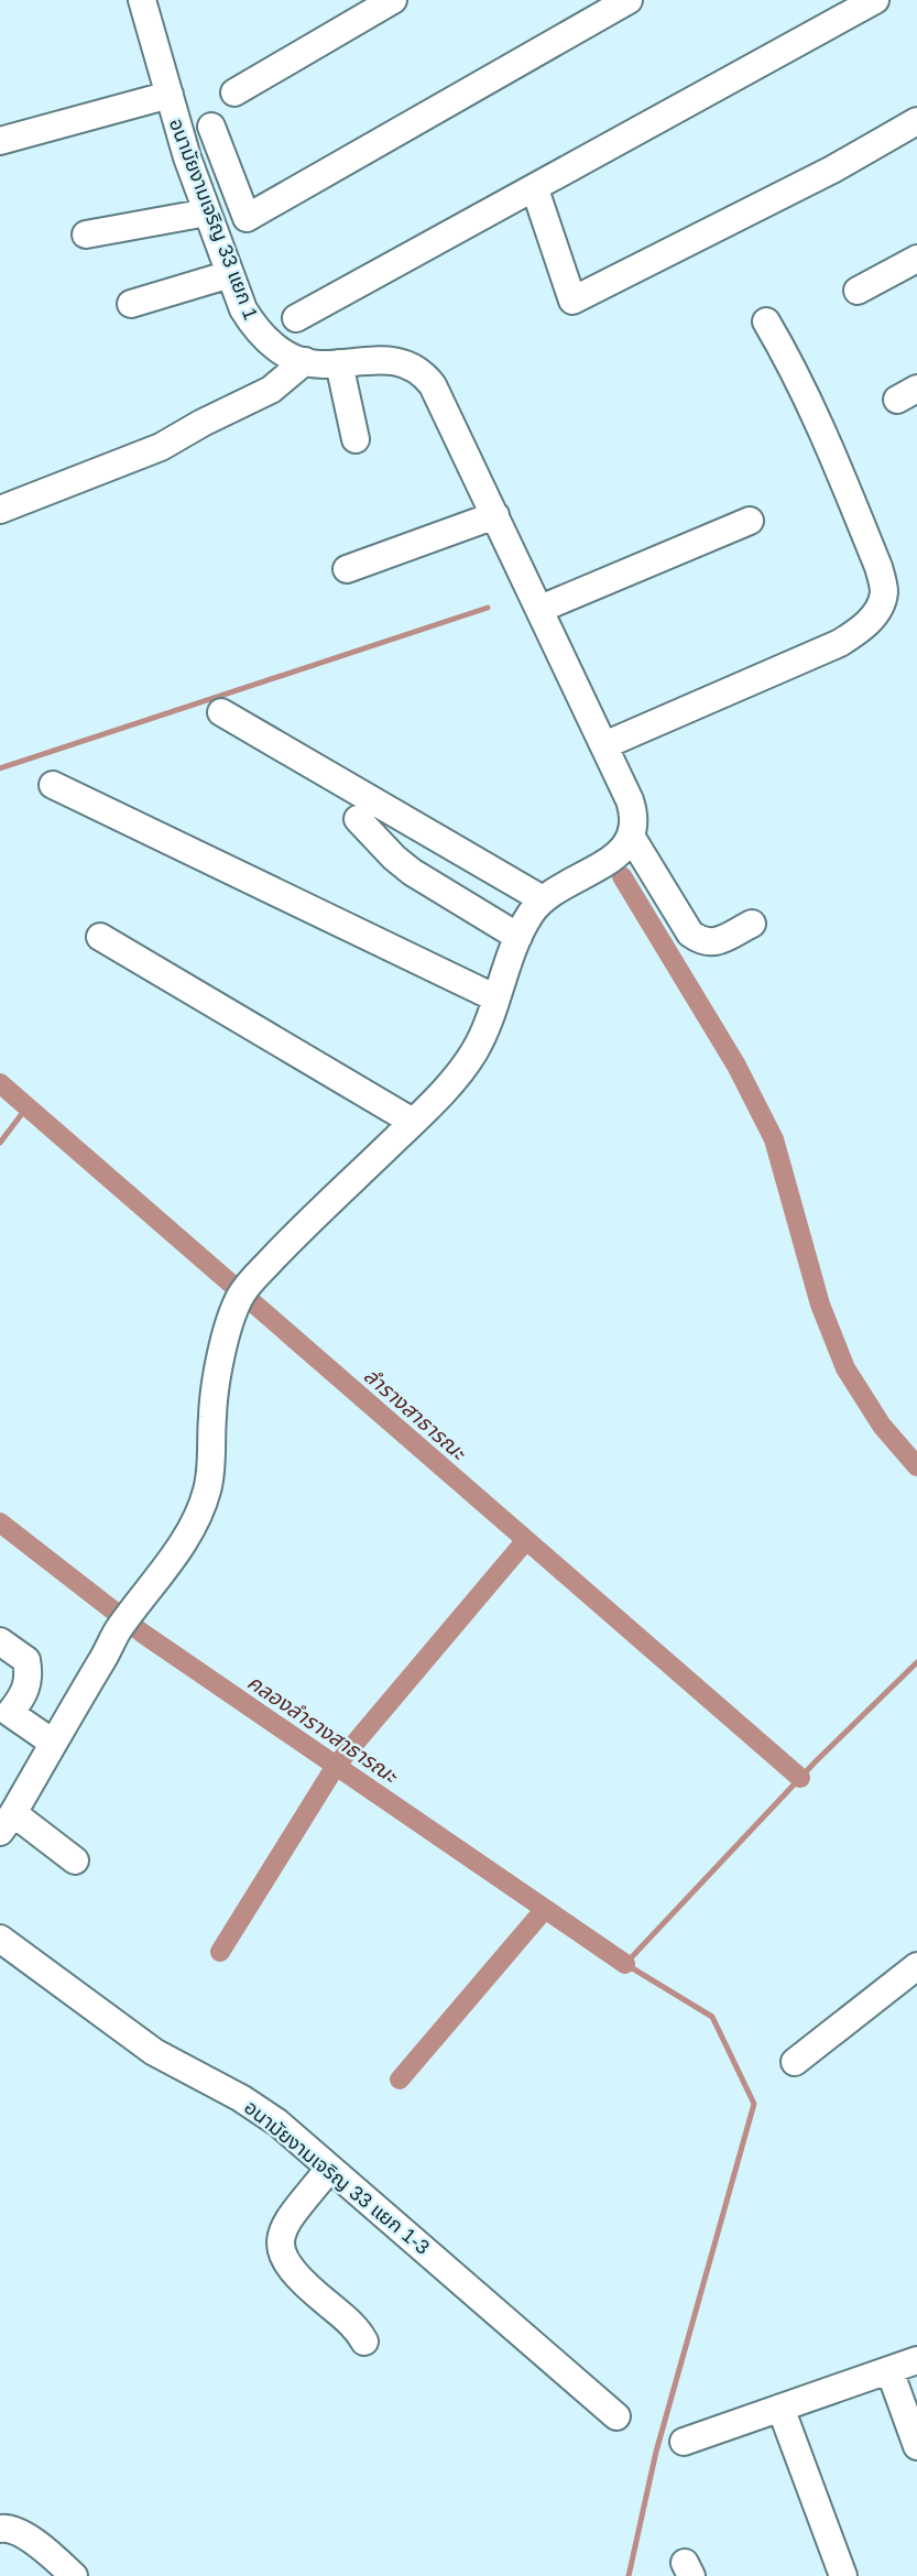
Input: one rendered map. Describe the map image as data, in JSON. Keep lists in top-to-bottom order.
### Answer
{
  "streets": {
    "street": ["อนามัยงามเจริญ 33 แยก 1", "อนามัยงามเจริญ 33 แยก 1-3"]
  },
  "water": ["ลำรางสาธารณะ", "คลองลำรางสาธารณะ"]
}
